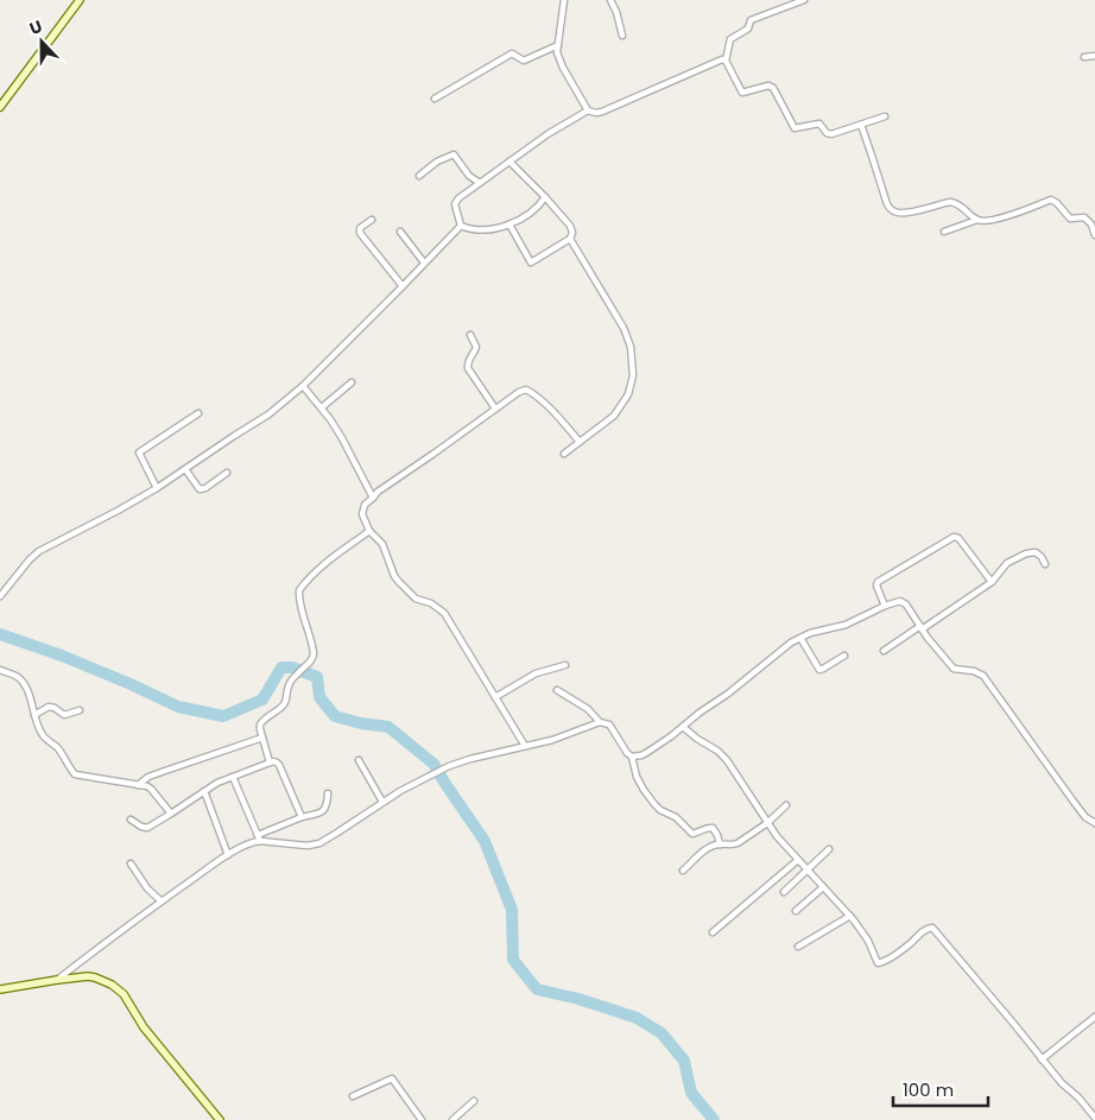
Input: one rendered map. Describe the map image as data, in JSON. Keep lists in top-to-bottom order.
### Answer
{
  "scale_bar": "100 m",
  "north": "top"
}
